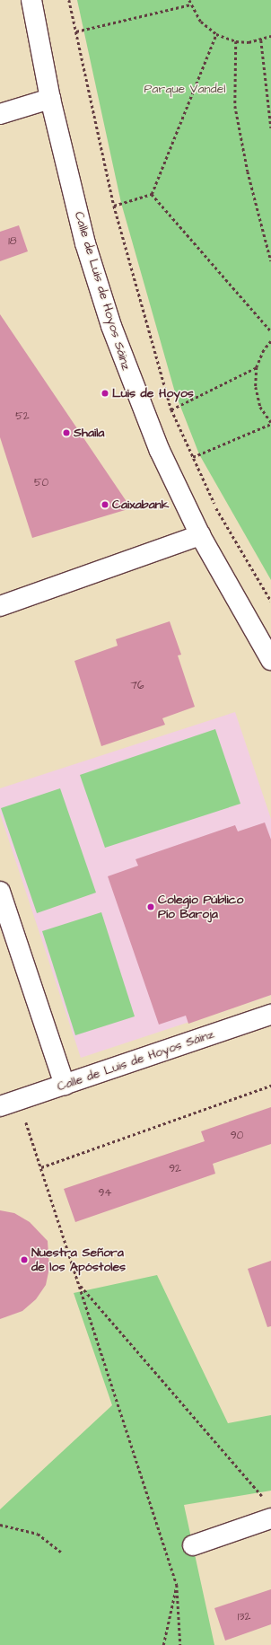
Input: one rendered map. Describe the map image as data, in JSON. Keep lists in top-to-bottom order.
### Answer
{
  "streets": {
    "street": ["Calle de Luis de Hoyos Sáinz"]
  },
  "parks": ["Parque Vandel"],
  "places": [
    "Luis de Hoyos",
    "Shaila",
    "Caixabank",
    "Colegio Público Pío Baroja",
    "Nuestra Señora de los Apóstoles"
  ],
  "house_numbers": [
    "18",
    "52",
    "50",
    "76",
    "90",
    "92",
    "94",
    "132"
  ]
}
